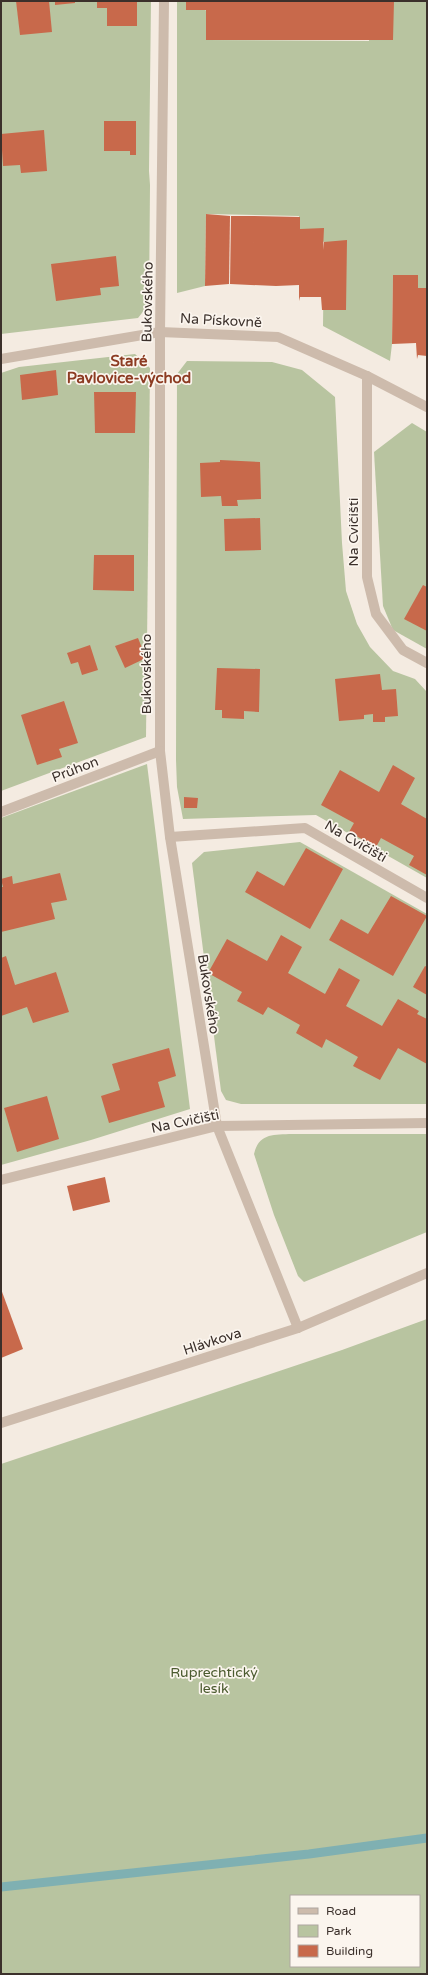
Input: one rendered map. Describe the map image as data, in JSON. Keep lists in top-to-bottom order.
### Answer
{
  "streets": {
    "street": [
      "Bukovského",
      "Na Pískovně",
      "Na Cvičišti",
      "Průhon",
      "Hlávkova"
    ]
  },
  "crossings": [
    ["Bukovského", "Na Pískovně"],
    ["Bukovského", "Na Cvičišti"],
    ["Bukovského", "Průhon"],
    ["Bukovského", "Hlávkova"],
    ["Na Pískovně", "Na Cvičišti"]
  ],
  "districts": ["Staré Pavlovice-východ"],
  "parks": ["Ruprechtický lesík"],
  "legend": ["Road", "Park", "Building"]
}
